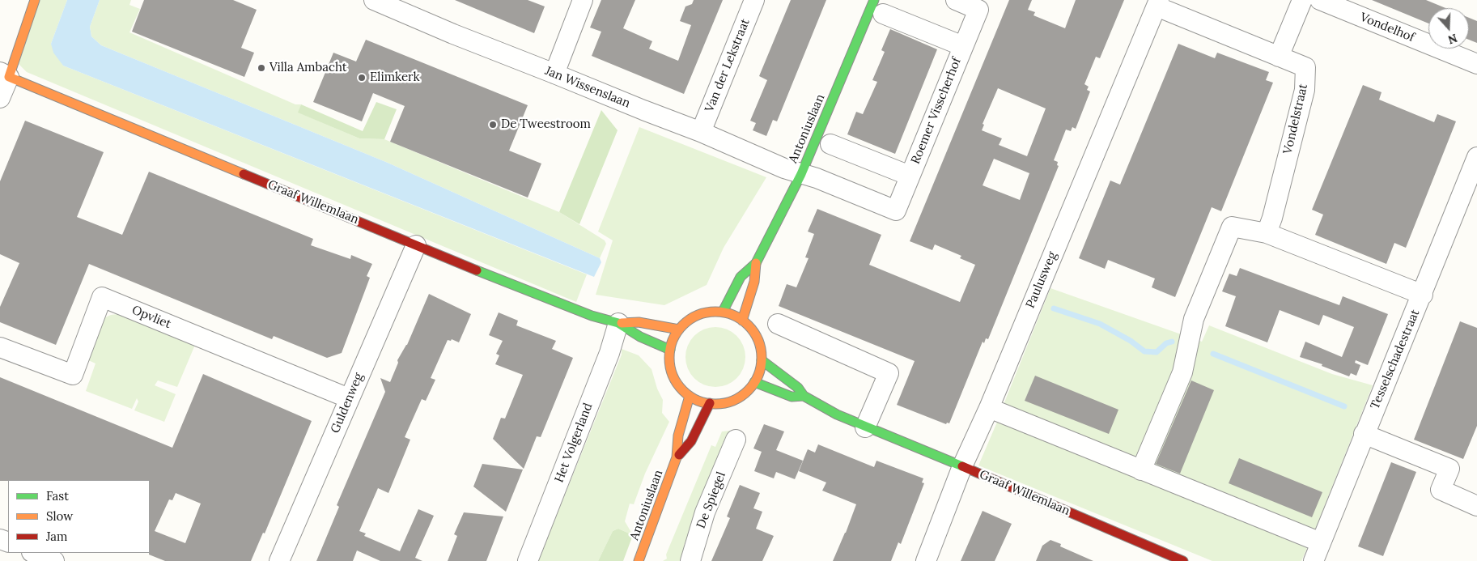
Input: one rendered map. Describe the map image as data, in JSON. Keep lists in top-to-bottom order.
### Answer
{
  "streets": {
    "street": [
      "Vondelhof",
      "Van der Lekstraat",
      "Jan Wissenslaan",
      "Roemer Visscherhof",
      "Vondelstraat",
      "Antoniuslaan",
      "Graaf Willemlaan",
      "Paulusweg",
      "Opvliet",
      "Tesselschadestraat",
      "Guldenweg",
      "Het Volgerland",
      "De Spiegel"
    ]
  },
  "crossings": [
    ["Van der Lekstraat", "Jan Wissenslaan"],
    ["Jan Wissenslaan", "Roemer Visscherhof"],
    ["Jan Wissenslaan", "Antoniuslaan"],
    ["Roemer Visscherhof", "Antoniuslaan"],
    ["Vondelstraat", "Paulusweg"],
    ["Antoniuslaan", "Graaf Willemlaan"],
    ["Graaf Willemlaan", "Paulusweg"],
    ["Graaf Willemlaan", "Guldenweg"],
    ["Graaf Willemlaan", "Het Volgerland"],
    ["Opvliet", "Guldenweg"]
  ],
  "places": ["Villa Ambacht", "Elimkerk", "De Tweestroom"],
  "legend": ["Fast", "Slow", "Jam"],
  "north": "bottom"
}
